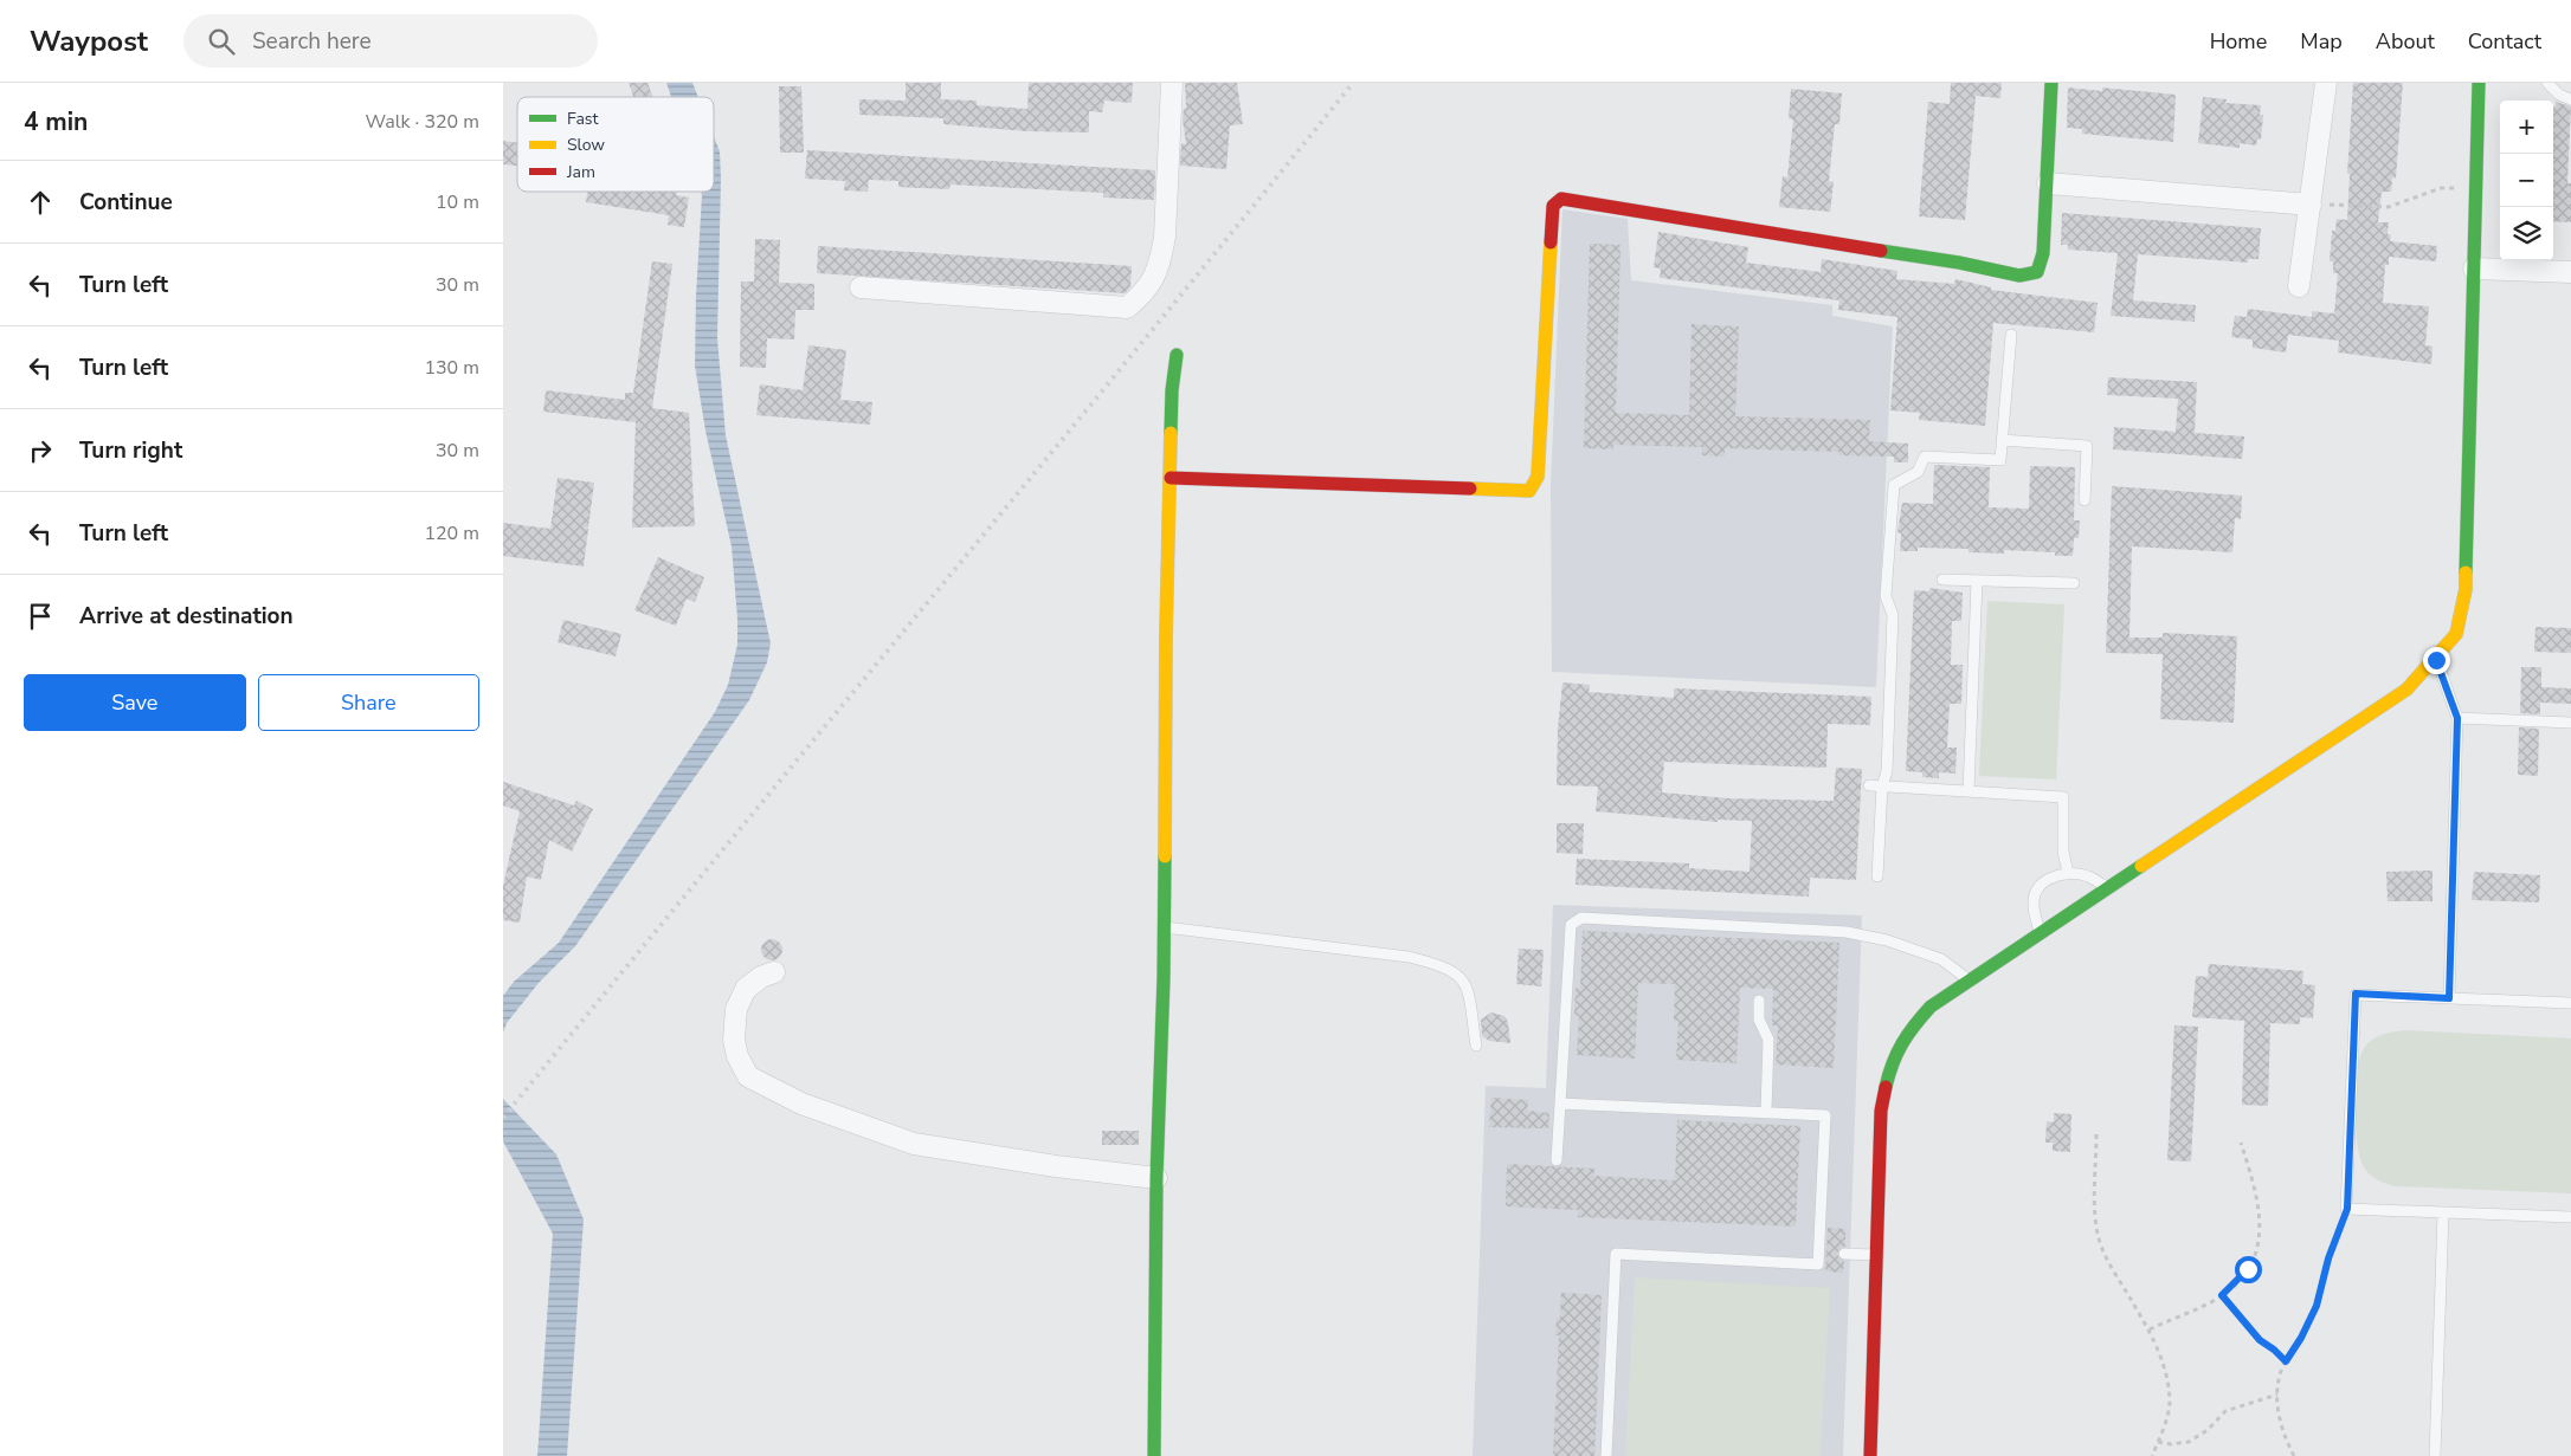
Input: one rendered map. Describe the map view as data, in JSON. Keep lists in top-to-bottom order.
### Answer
{
  "legend": ["Fast", "Slow", "Jam"],
  "page": {
    "header": "Waypost",
    "search": "Search here",
    "nav": [
      "Home",
      "Map",
      "About",
      "Contact"
    ],
    "heading": ["4 min", "Walk · 320 m"],
    "map_buttons": ["+", "−"],
    "list": [
      ["Continue", "10 m"],
      ["Turn left", "30 m"],
      ["Turn left", "130 m"],
      ["Turn right", "30 m"],
      ["Turn left", "120 m"],
      "Arrive at destination"
    ],
    "buttons": ["Save", "Share"]
  }
}
